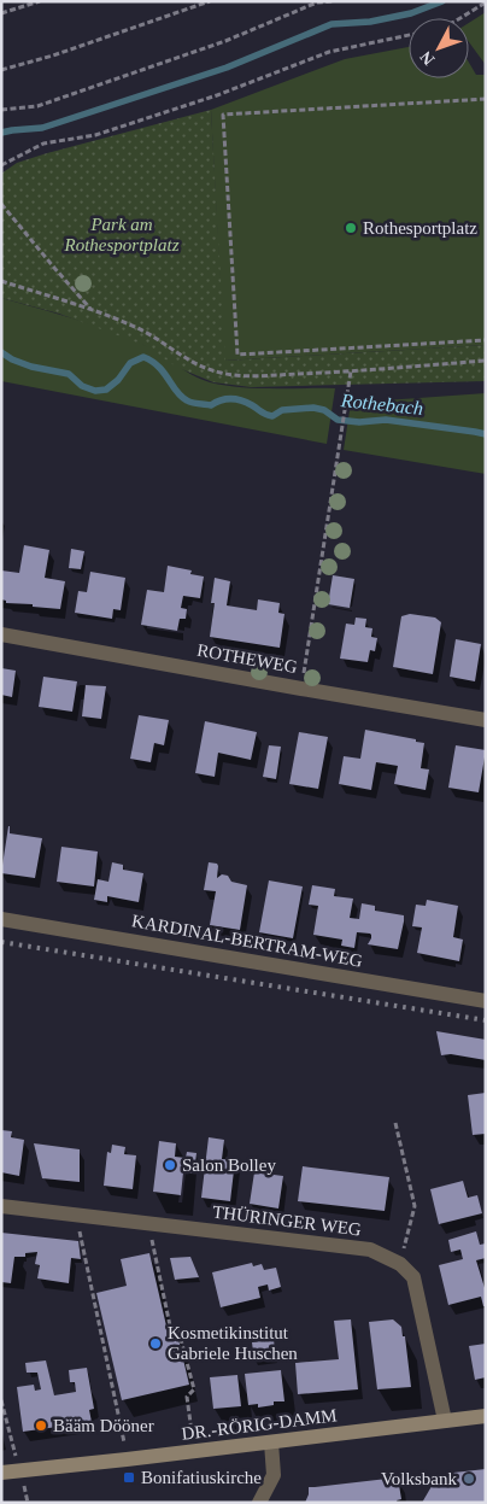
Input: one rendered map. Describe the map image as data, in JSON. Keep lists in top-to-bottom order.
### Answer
{
  "streets": {
    "street": [
      "ROTHEWEG",
      "KARDINAL-BERTRAM-WEG",
      "THÜRINGER WEG",
      "DR.-RÖRIG-DAMM"
    ]
  },
  "water": ["Rothebach"],
  "parks": ["Park am Rothesportplatz"],
  "places": {
    "other": [
      "Rothesportplatz",
      "Salon Bolley",
      "Kosmetikinstitut Gabriele Huschen",
      "Bääm Dööner",
      "Volksbank"
    ],
    "transit": ["Bonifatiuskirche"]
  },
  "north": "bottom left"
}
